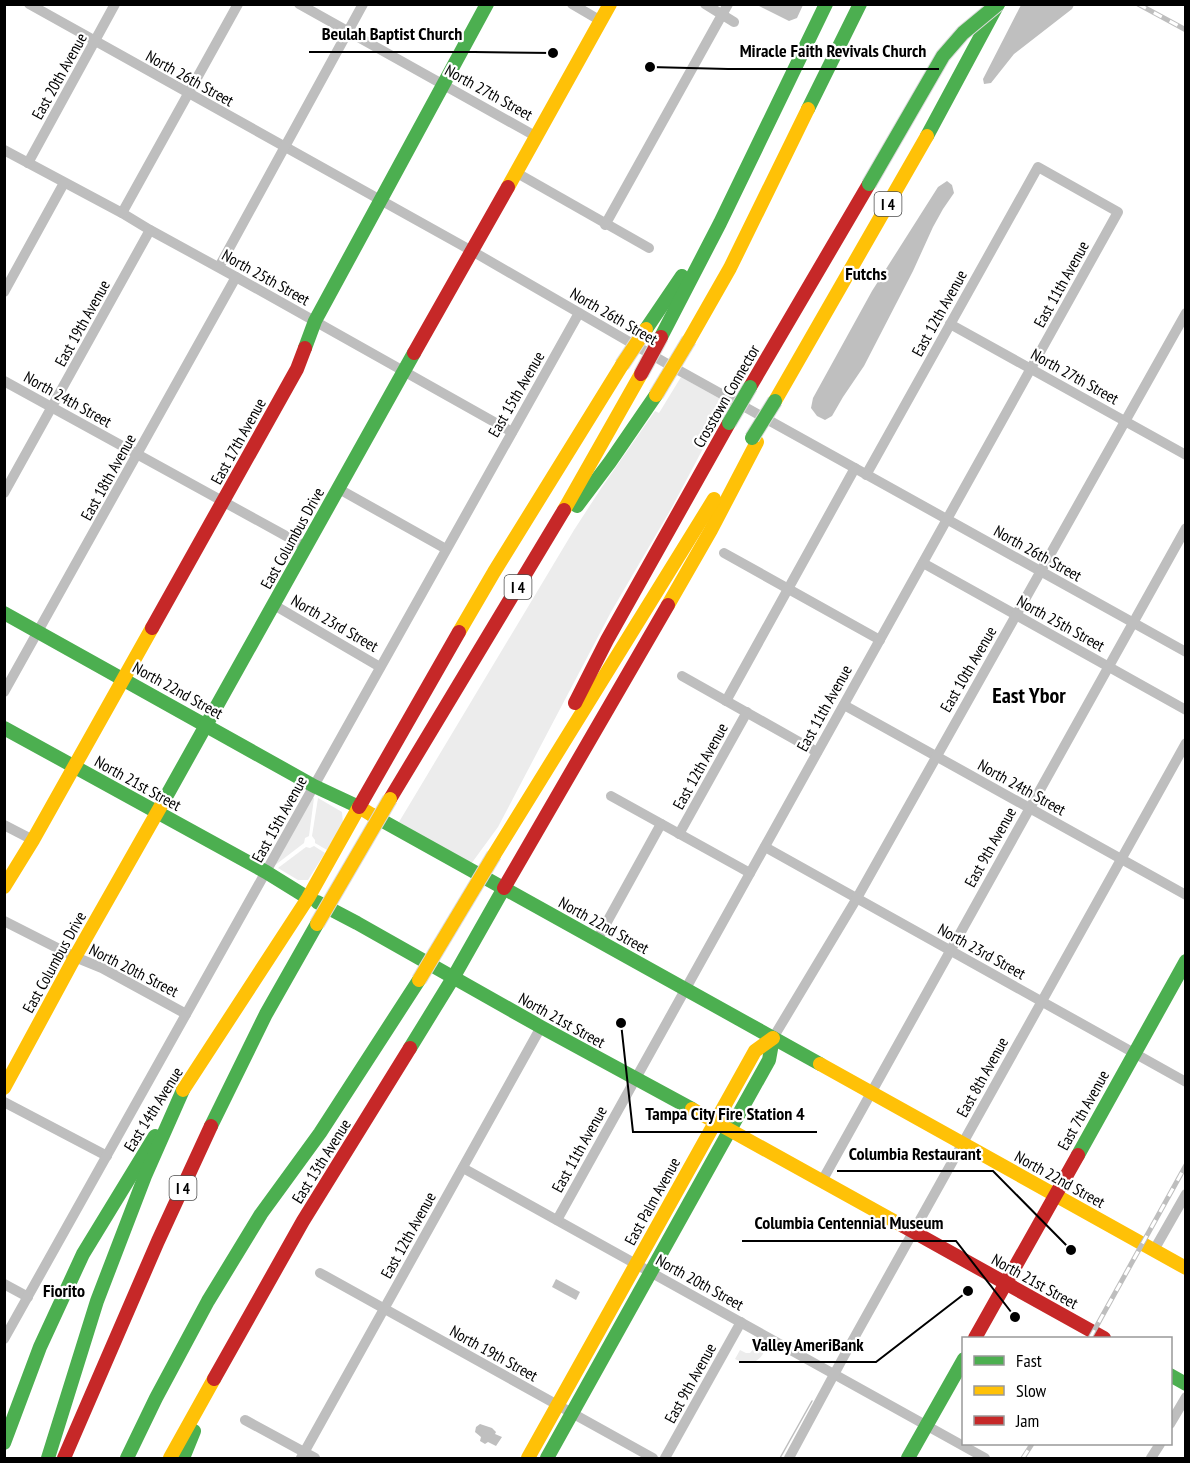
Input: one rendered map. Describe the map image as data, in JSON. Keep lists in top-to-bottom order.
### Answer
{
  "streets": {
    "main road": [
      "I 4",
      "Crosstown Connector",
      "East 17th Avenue",
      "East Columbus Drive",
      "North 22nd Street",
      "North 21st Street",
      "East 14th Avenue",
      "East 7th Avenue",
      "East 13th Avenue",
      "East Palm Avenue"
    ],
    "street": [
      "East 20th Avenue",
      "North 26th Street",
      "North 27th Street",
      "North 25th Street",
      "East 11th Avenue",
      "East 12th Avenue",
      "East 19th Avenue",
      "East 15th Avenue",
      "North 24th Street",
      "East 18th Avenue",
      "North 23rd Street",
      "East 10th Avenue",
      "East 9th Avenue",
      "North 20th Street",
      "East 8th Avenue",
      "North 19th Street"
    ]
  },
  "crossings": [
    ["East 20th Avenue", "North 26th Street"],
    ["East 20th Avenue", "North 25th Street"],
    ["North 26th Street", "East 11th Avenue"],
    ["North 26th Street", "East 12th Avenue"],
    ["North 26th Street", "East 15th Avenue"],
    ["North 26th Street", "East 17th Avenue"],
    ["North 26th Street", "East Columbus Drive"],
    ["North 26th Street", "East 10th Avenue"],
    ["North 26th Street", "East 9th Avenue"],
    ["North 27th Street", "East 11th Avenue"],
    ["North 27th Street", "East 12th Avenue"],
    ["North 27th Street", "East 17th Avenue"],
    ["North 27th Street", "East Columbus Drive"],
    ["North 27th Street", "East 10th Avenue"],
    ["I 4", "Crosstown Connector"],
    ["I 4", "East 14th Avenue"],
    ["I 4", "East 13th Avenue"],
    ["North 25th Street", "East 11th Avenue"],
    ["North 25th Street", "East 19th Avenue"],
    ["North 25th Street", "East 15th Avenue"],
    ["North 25th Street", "East 17th Avenue"],
    ["North 25th Street", "East 18th Avenue"],
    ["North 25th Street", "East Columbus Drive"],
    ["North 25th Street", "East 10th Avenue"],
    ["North 25th Street", "East 9th Avenue"],
    ["East 11th Avenue", "East 12th Avenue"],
    ["East 11th Avenue", "North 24th Street"],
    ["East 11th Avenue", "North 23rd Street"],
    ["East 11th Avenue", "North 22nd Street"],
    ["East 11th Avenue", "North 21st Street"],
    ["East 11th Avenue", "North 20th Street"],
    ["East 12th Avenue", "North 22nd Street"],
    ["East 12th Avenue", "North 21st Street"],
    ["East 12th Avenue", "North 20th Street"],
    ["East 12th Avenue", "North 19th Street"],
    ["East 19th Avenue", "North 24th Street"],
    ["East 15th Avenue", "North 23rd Street"],
    ["East 15th Avenue", "North 22nd Street"],
    ["East 15th Avenue", "North 21st Street"],
    ["East 15th Avenue", "North 20th Street"],
    ["North 24th Street", "East 17th Avenue"],
    ["North 24th Street", "East 18th Avenue"],
    ["North 24th Street", "East Columbus Drive"],
    ["North 24th Street", "East 10th Avenue"],
    ["North 24th Street", "East 9th Avenue"],
    ["North 24th Street", "East 8th Avenue"],
    ["East 17th Avenue", "North 22nd Street"],
    ["East 17th Avenue", "North 21st Street"],
    ["East 18th Avenue", "North 22nd Street"],
    ["East Columbus Drive", "North 23rd Street"],
    ["East Columbus Drive", "North 22nd Street"],
    ["East Columbus Drive", "North 21st Street"],
    ["East Columbus Drive", "North 20th Street"],
    ["North 23rd Street", "East 10th Avenue"],
    ["North 23rd Street", "East 9th Avenue"],
    ["North 23rd Street", "East 8th Avenue"],
    ["North 23rd Street", "East 7th Avenue"],
    ["East 10th Avenue", "North 22nd Street"],
    ["East 10th Avenue", "East Palm Avenue"],
    ["North 22nd Street", "East 9th Avenue"],
    ["North 22nd Street", "East 8th Avenue"],
    ["North 22nd Street", "East 14th Avenue"],
    ["North 22nd Street", "East 7th Avenue"],
    ["North 22nd Street", "East 13th Avenue"],
    ["North 22nd Street", "East Palm Avenue"],
    ["North 21st Street", "East 9th Avenue"],
    ["North 21st Street", "East 8th Avenue"],
    ["North 21st Street", "East 14th Avenue"],
    ["North 21st Street", "East 7th Avenue"],
    ["North 21st Street", "East 13th Avenue"],
    ["North 21st Street", "East Palm Avenue"],
    ["East 9th Avenue", "North 20th Street"],
    ["North 20th Street", "East 8th Avenue"],
    ["North 20th Street", "East Palm Avenue"],
    ["East Palm Avenue", "North 19th Street"]
  ],
  "districts": ["Futchs", "East Ybor", "Fiorito"],
  "places": [
    "Beulah Baptist Church",
    "Miracle Faith Revivals Church",
    "Tampa City Fire Station 4",
    "Columbia Restaurant",
    "Valley AmeriBank",
    "Columbia Centennial Museum"
  ],
  "legend": ["Fast", "Slow", "Jam"]
}
